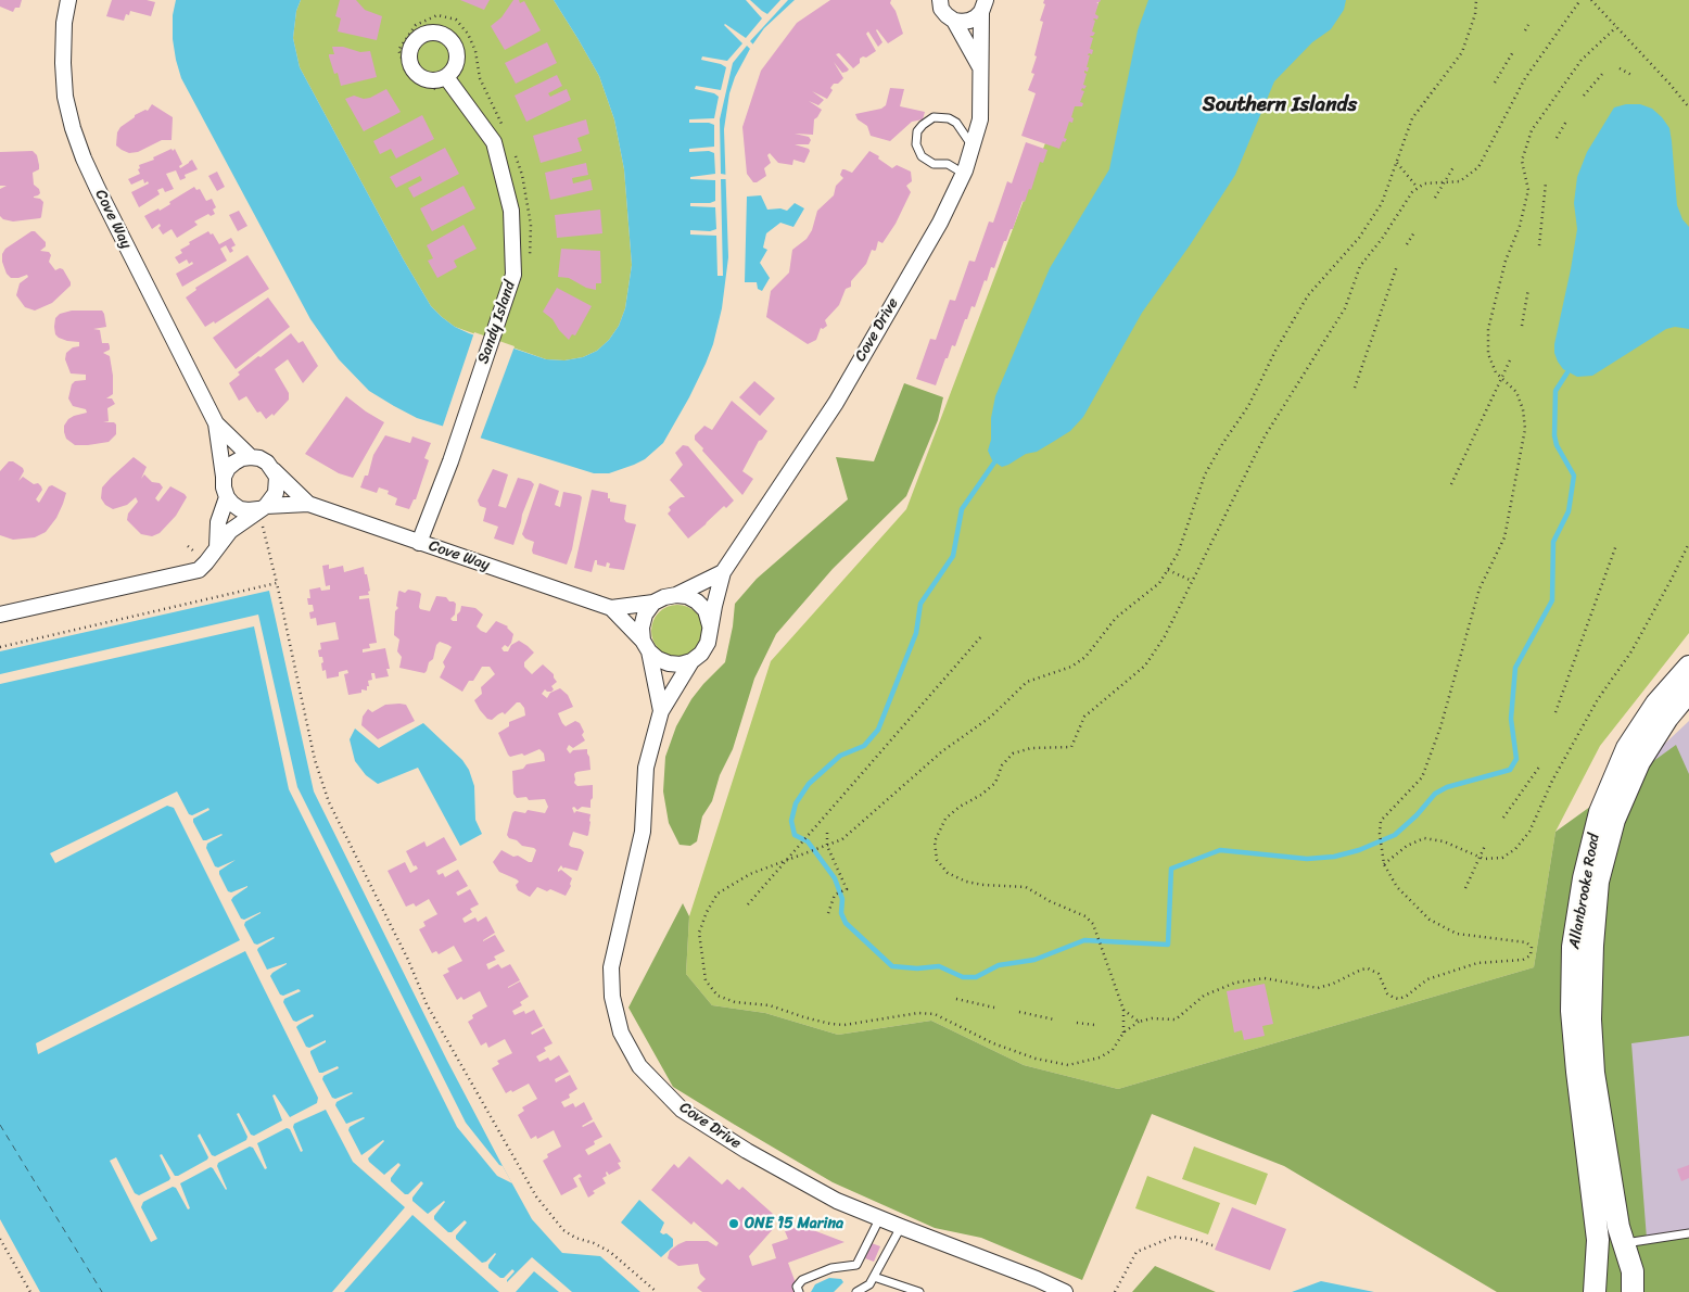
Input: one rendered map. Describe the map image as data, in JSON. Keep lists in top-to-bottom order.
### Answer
{
  "streets": {
    "street": [
      "Cove Way",
      "Sandy Island",
      "Cove Drive",
      "Allanbrooke Road"
    ]
  },
  "crossings": [
    ["Cove Way", "Sandy Island"],
    ["Cove Way", "Cove Drive"]
  ],
  "districts": ["Southern Islands"],
  "places": ["ONE ̊15 Marina"]
}
